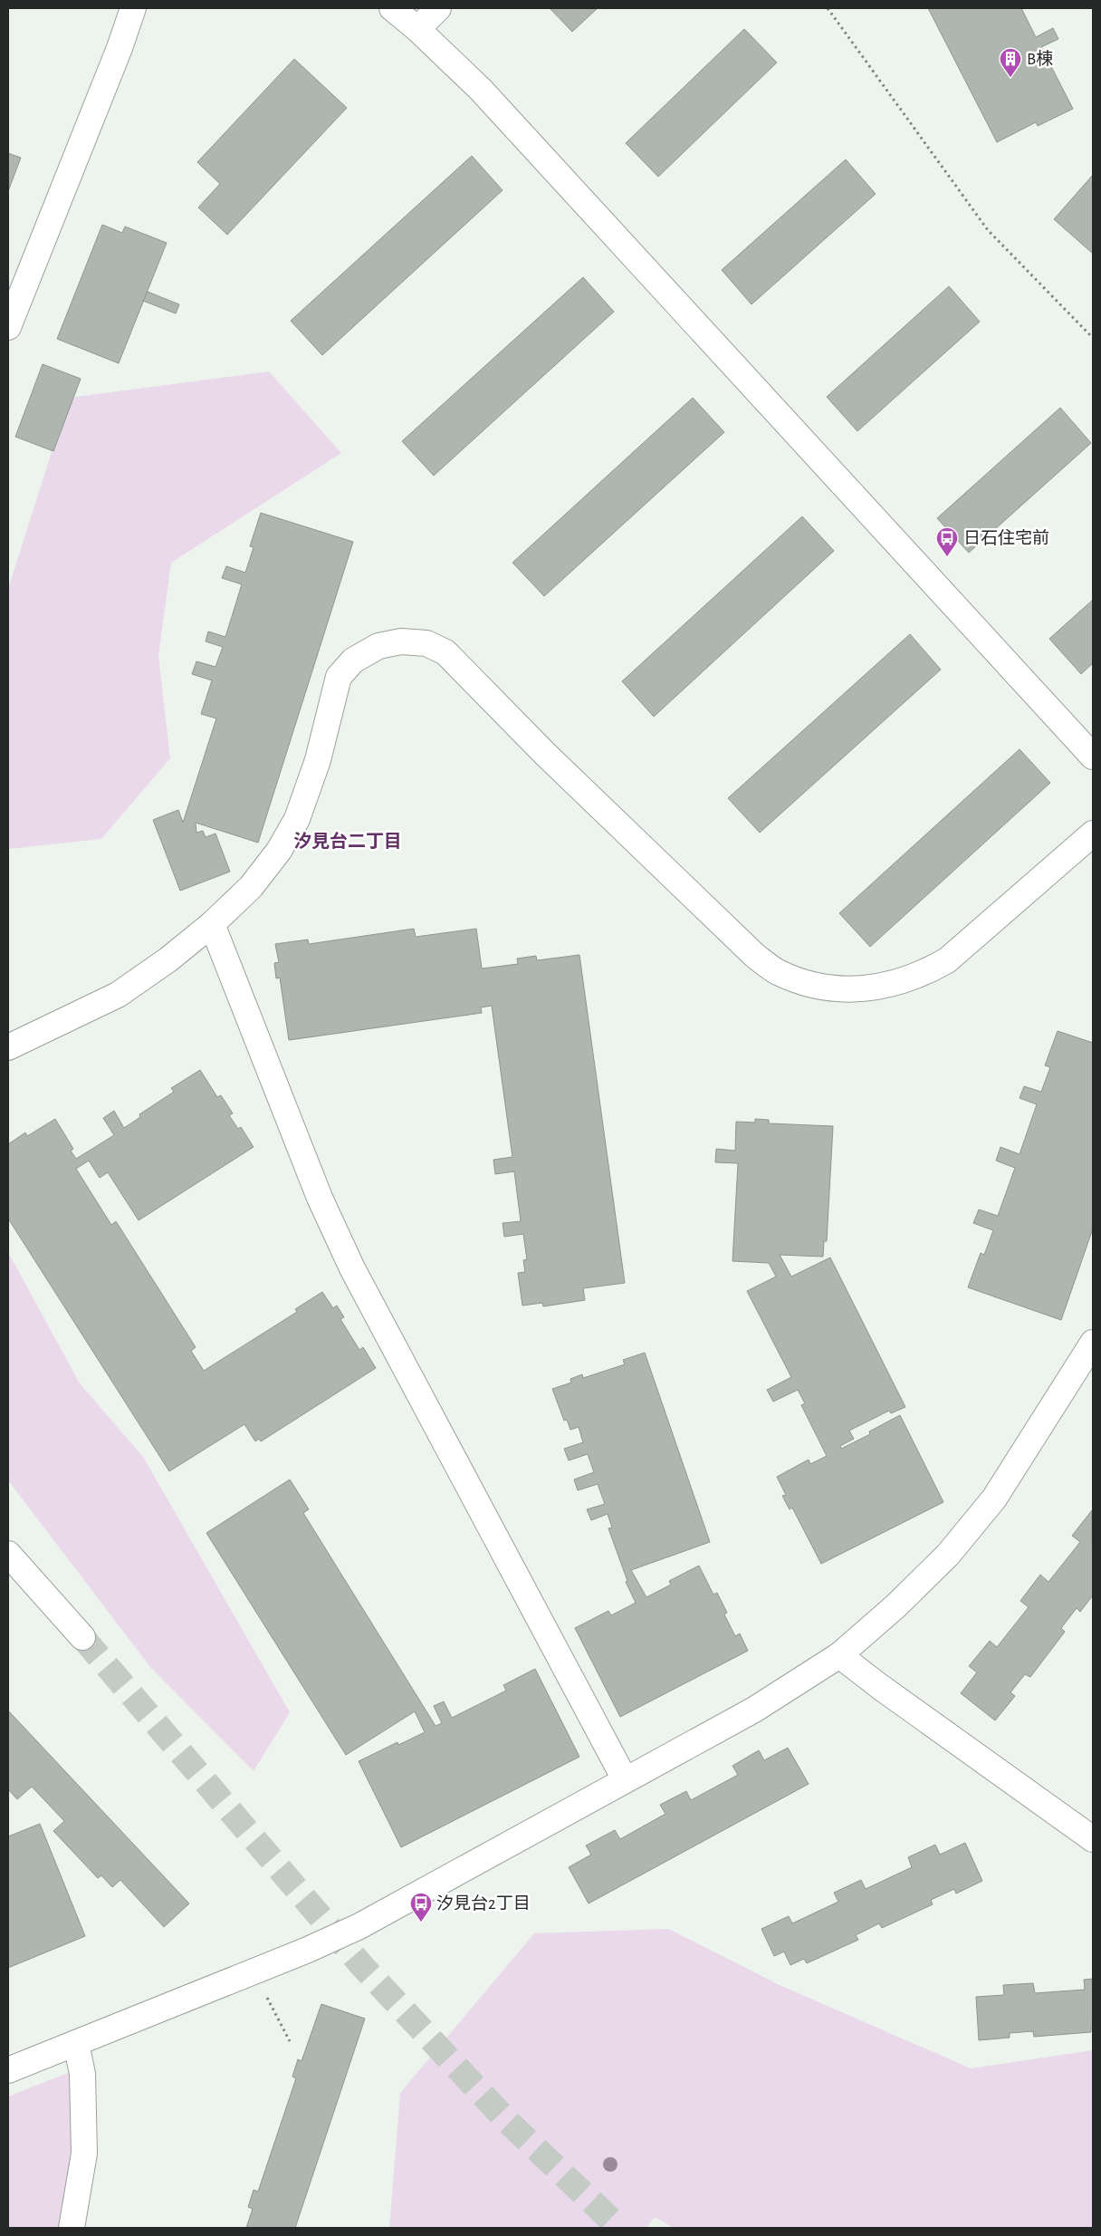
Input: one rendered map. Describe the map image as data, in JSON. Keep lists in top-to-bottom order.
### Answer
{
  "districts": ["汐見台二丁目"],
  "places": {
    "building": ["B棟"],
    "bus stop": ["日石住宅前", "汐見台2丁目"]
  }
}
